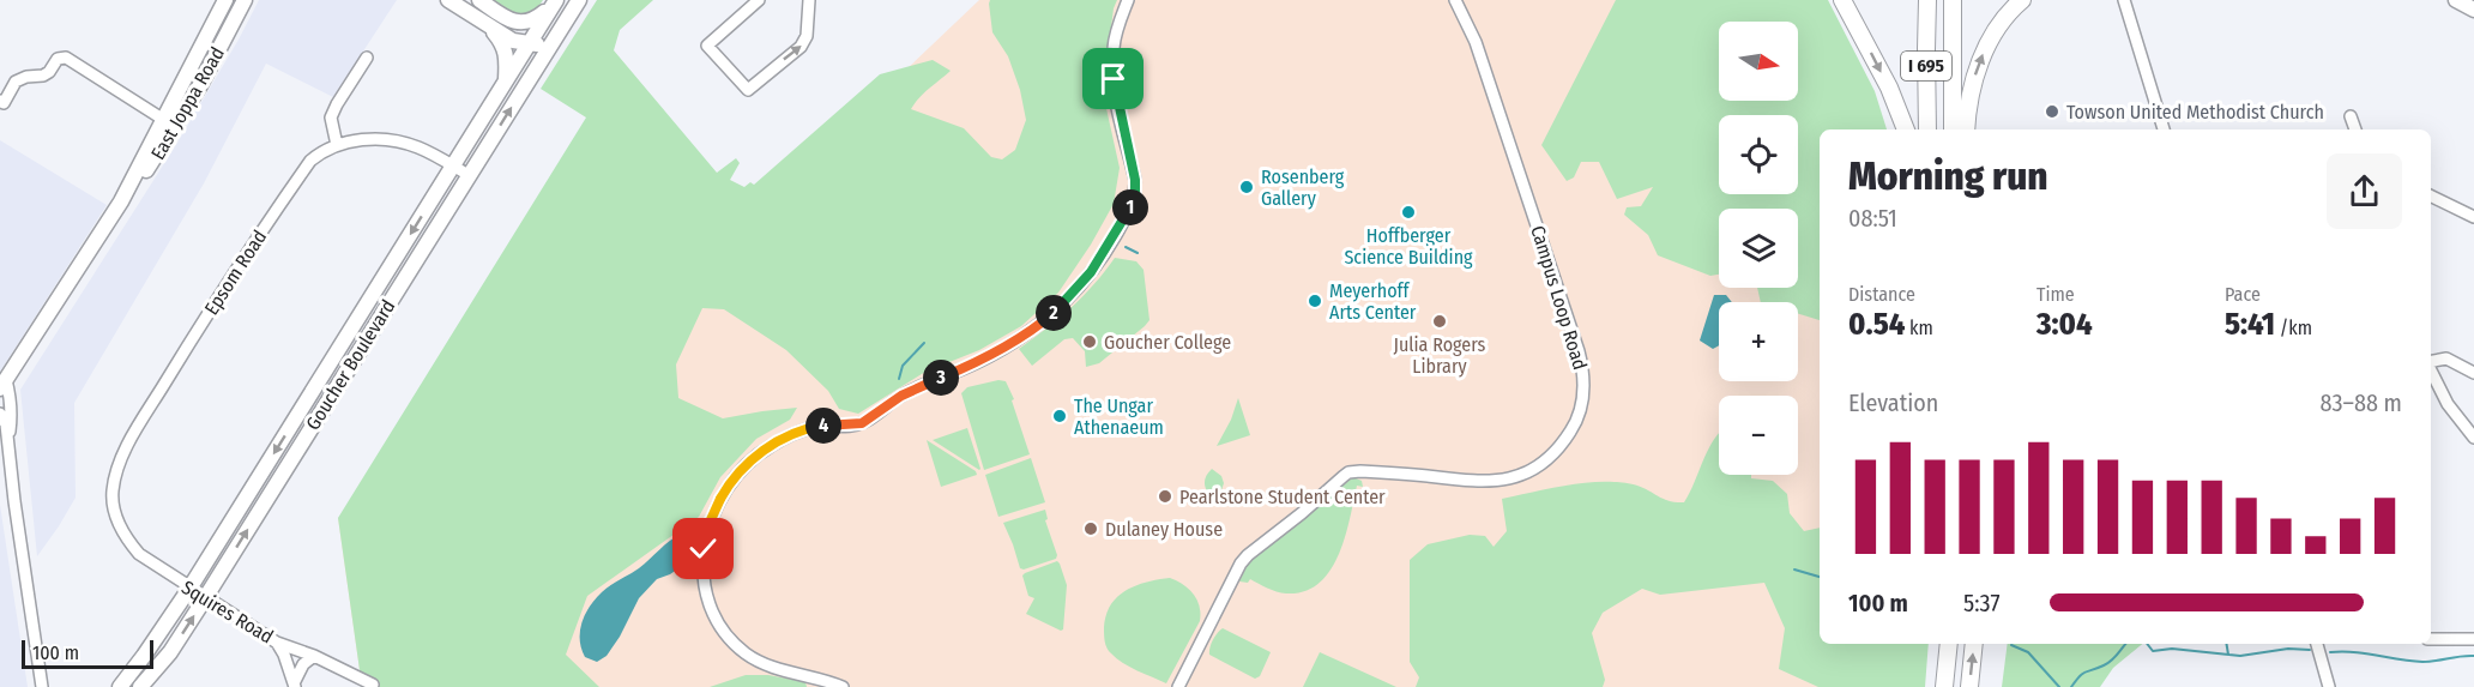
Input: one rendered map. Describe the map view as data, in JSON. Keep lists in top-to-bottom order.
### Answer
{
  "streets": {
    "highway": ["I 695"],
    "main road": ["East Joppa Road", "Goucher Boulevard"],
    "street": ["Epsom Road", "Campus Loop Road", "Squires Road"]
  },
  "crossings": [
    ["Epsom Road", "Squires Road"],
    ["Goucher Boulevard", "Squires Road"]
  ],
  "places": [
    "Towson United Methodist Church",
    "Rosenberg Gallery",
    "Hoffberger Science Building",
    "Meyerhoff Arts Center",
    "Julia Rogers Library",
    "Goucher College",
    "The Ungar Athenaeum",
    "Pearlstone Student Center",
    "Dulaney House"
  ],
  "scale_bar": "100 m",
  "north": "right",
  "page": {
    "map_buttons": ["+", "−"],
    "heading": ["Morning run", "08:51"],
    "pins": [
      "1",
      "2",
      "3",
      "4"
    ],
    "stats": [
      ["Distance", "0.54 km"],
      ["Time", "3:04"],
      ["Pace", "5:41 /km"]
    ],
    "chart": ["Elevation", "83–88 m"],
    "list": [
      {
        "name": "100 m",
        "note": "5:37"
      }
    ],
    "scale": "100 m"
  }
}
